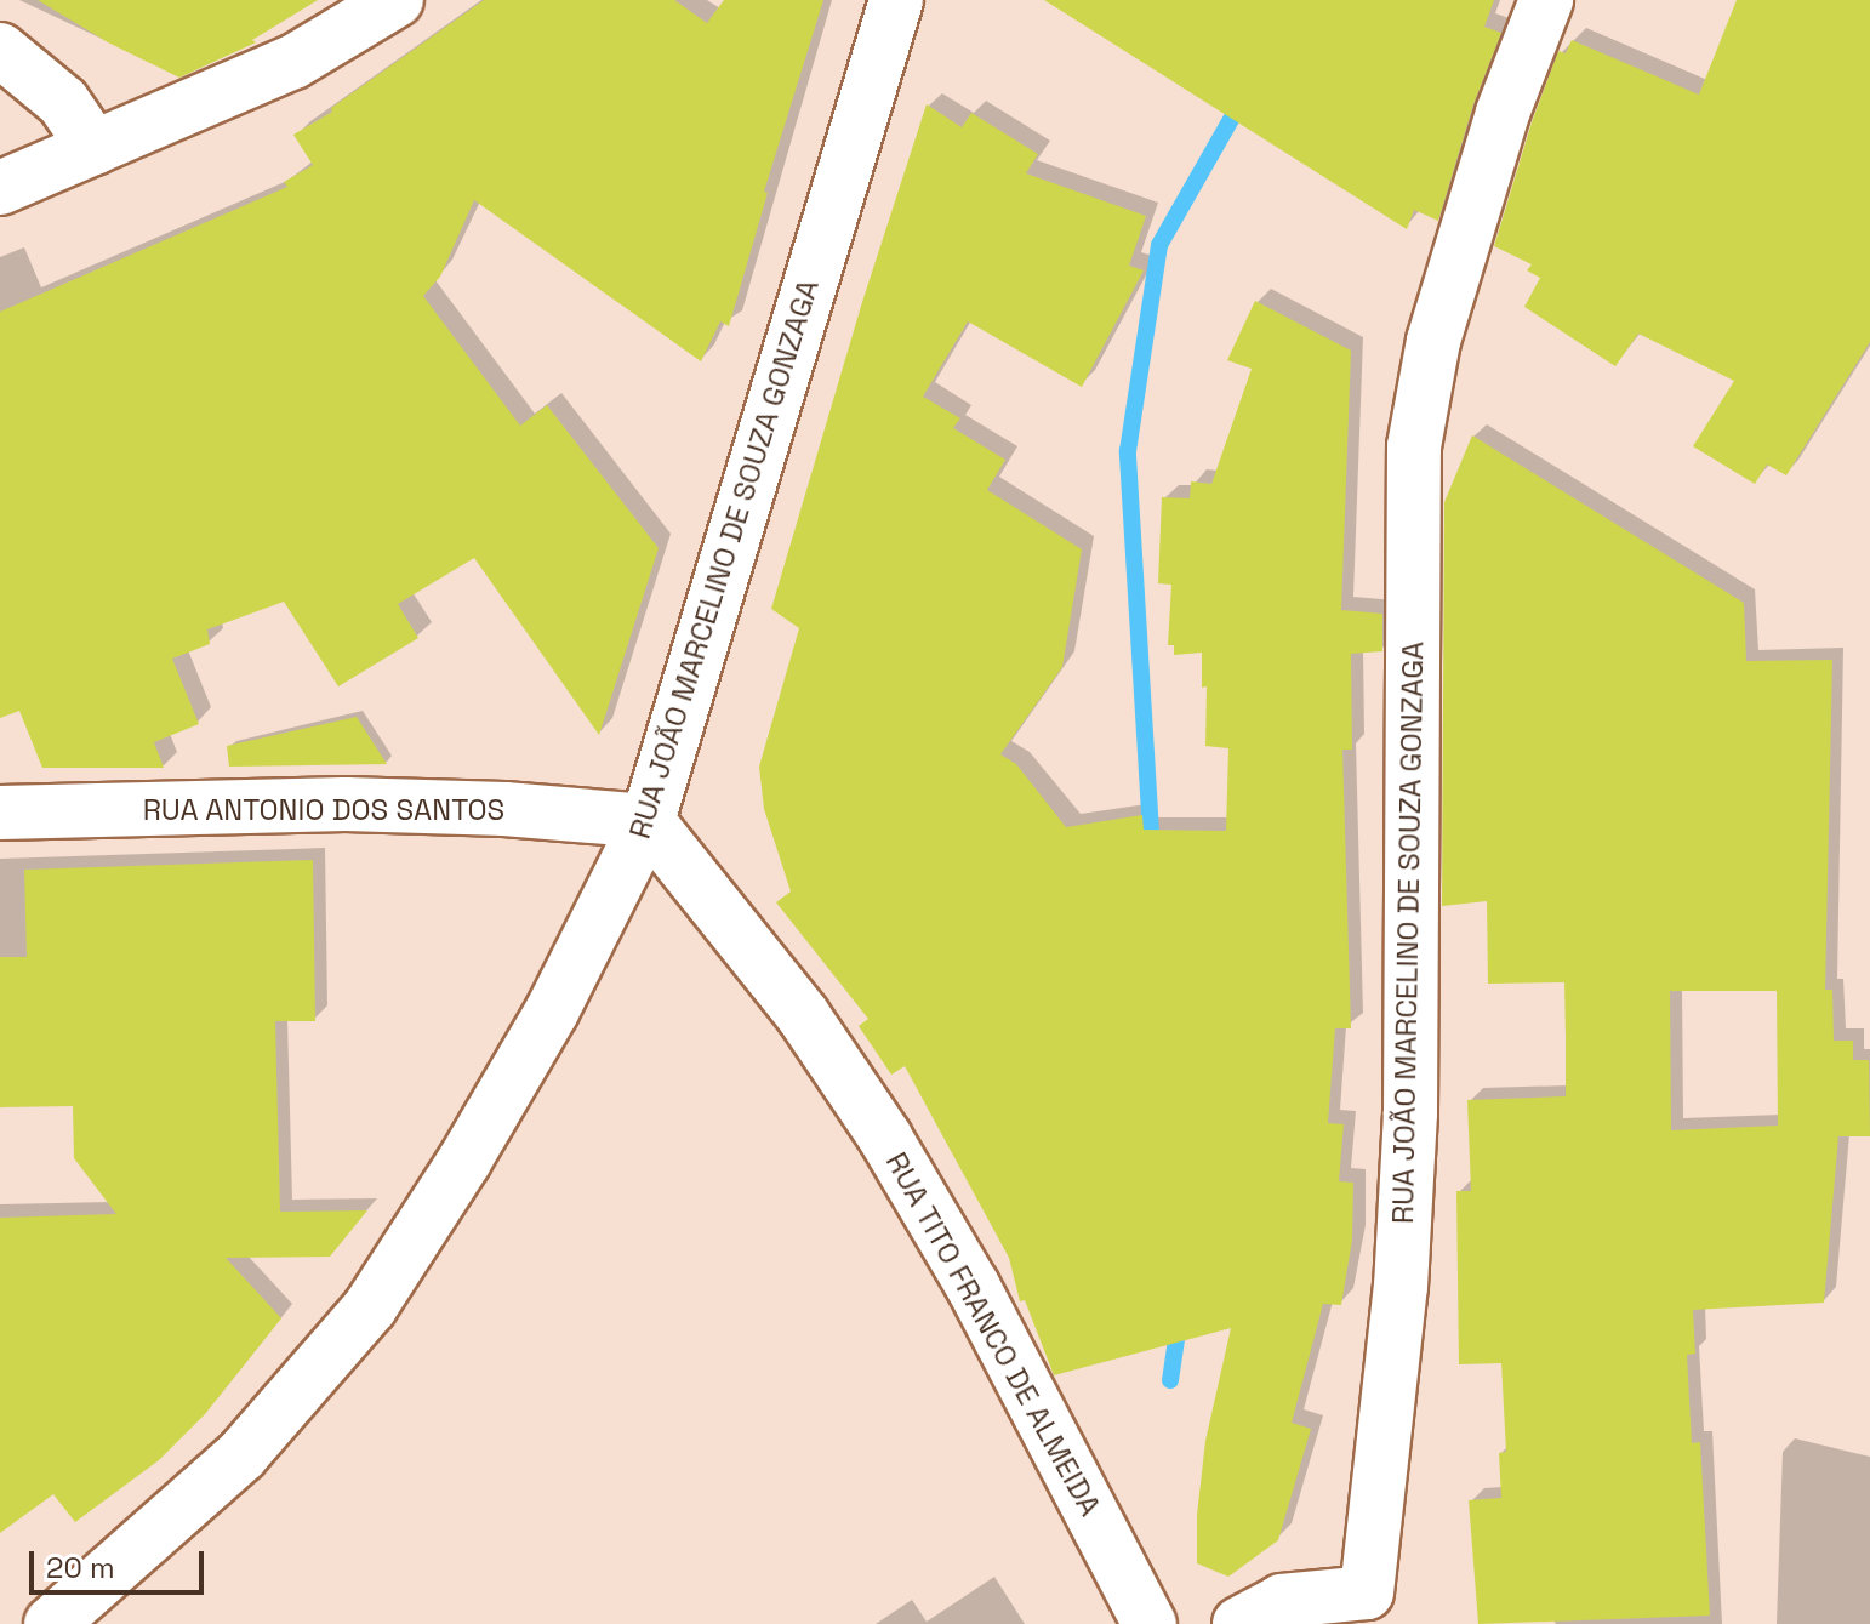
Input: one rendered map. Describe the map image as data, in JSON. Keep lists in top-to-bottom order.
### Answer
{
  "streets": {
    "street": ["RUA JOÃO MARCELINO DE SOUZA GONZAGA", "RUA ANTONIO DOS SANTOS", "RUA TITO FRANCO DE ALMEIDA"]
  },
  "crossings": [
    ["RUA JOÃO MARCELINO DE SOUZA GONZAGA", "RUA ANTONIO DOS SANTOS"],
    ["RUA JOÃO MARCELINO DE SOUZA GONZAGA", "RUA TITO FRANCO DE ALMEIDA"],
    ["RUA ANTONIO DOS SANTOS", "RUA TITO FRANCO DE ALMEIDA"]
  ],
  "scale_bar": "20 m"
}
